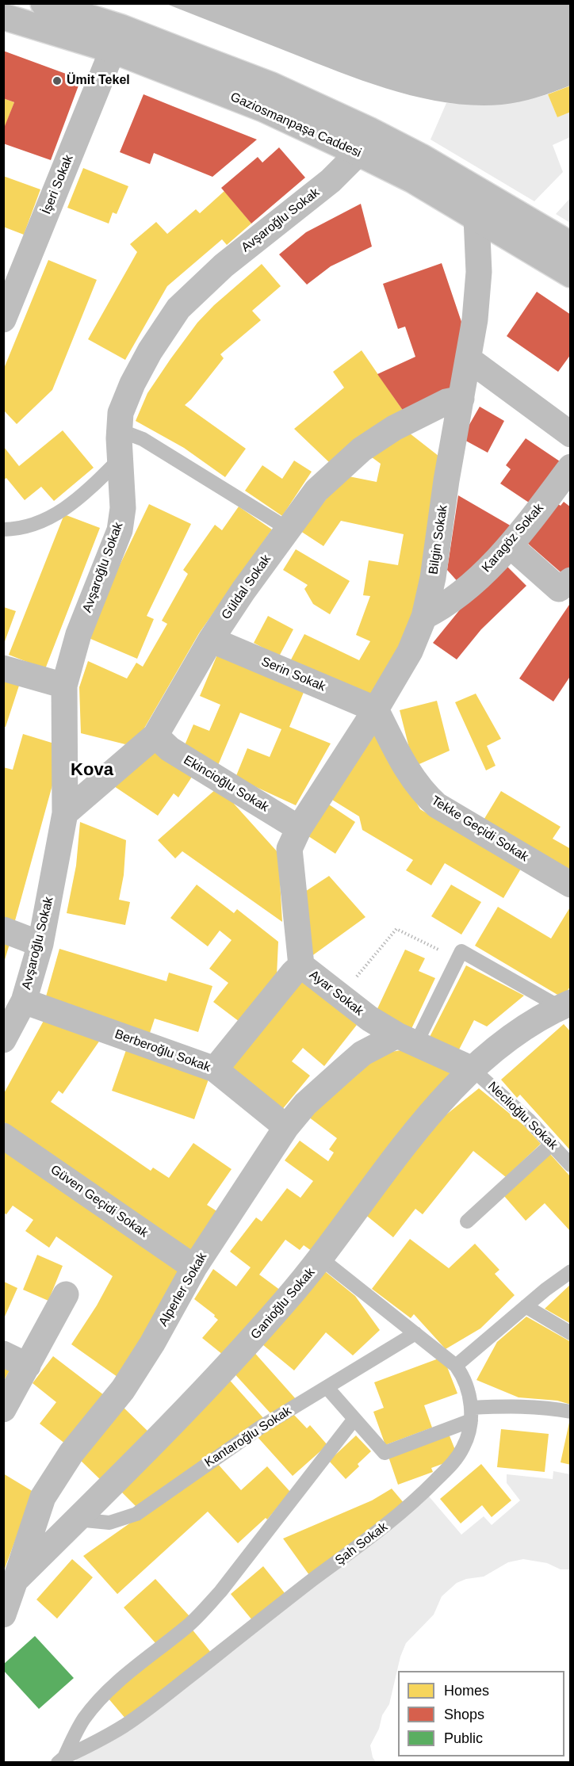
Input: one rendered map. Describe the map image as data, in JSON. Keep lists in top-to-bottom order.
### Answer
{
  "streets": {
    "street": [
      "Gaziosmanpaşa Caddesi",
      "İşeri Sokak",
      "Avşaroğlu Sokak",
      "Karagöz Sokak",
      "Bilgin Sokak",
      "Güldal Sokak",
      "Serin Sokak",
      "Ekincioğlu Sokak",
      "Tekke Geçidi Sokak",
      "Ayar Sokak",
      "Berberoğlu Sokak",
      "Güven Geçidi Sokak",
      "Alperler Sokak",
      "Ganioğlu Sokak"
    ],
    "lane": ["Neclioğlu Sokak", "Kantaroğlu Sokak", "Şah Sokak"]
  },
  "crossings": [
    ["Gaziosmanpaşa Caddesi", "İşeri Sokak"],
    ["Gaziosmanpaşa Caddesi", "Avşaroğlu Sokak"],
    ["Gaziosmanpaşa Caddesi", "Bilgin Sokak"],
    ["Avşaroğlu Sokak", "Güldal Sokak"],
    ["Avşaroğlu Sokak", "Berberoğlu Sokak"],
    ["Karagöz Sokak", "Bilgin Sokak"],
    ["Bilgin Sokak", "Güldal Sokak"],
    ["Bilgin Sokak", "Serin Sokak"],
    ["Bilgin Sokak", "Ekincioğlu Sokak"],
    ["Bilgin Sokak", "Tekke Geçidi Sokak"],
    ["Bilgin Sokak", "Ayar Sokak"],
    ["Güldal Sokak", "Serin Sokak"],
    ["Güldal Sokak", "Ekincioğlu Sokak"],
    ["Serin Sokak", "Tekke Geçidi Sokak"],
    ["Ekincioğlu Sokak", "Ayar Sokak"],
    ["Ayar Sokak", "Neclioğlu Sokak"],
    ["Ayar Sokak", "Alperler Sokak"],
    ["Ayar Sokak", "Ganioğlu Sokak"],
    ["Berberoğlu Sokak", "Alperler Sokak"],
    ["Neclioğlu Sokak", "Ganioğlu Sokak"],
    ["Güven Geçidi Sokak", "Alperler Sokak"],
    ["Alperler Sokak", "Ganioğlu Sokak"],
    ["Ganioğlu Sokak", "Kantaroğlu Sokak"]
  ],
  "districts": ["Kova"],
  "places": ["Ümit Tekel"],
  "legend": ["Homes", "Shops", "Public"]
}
